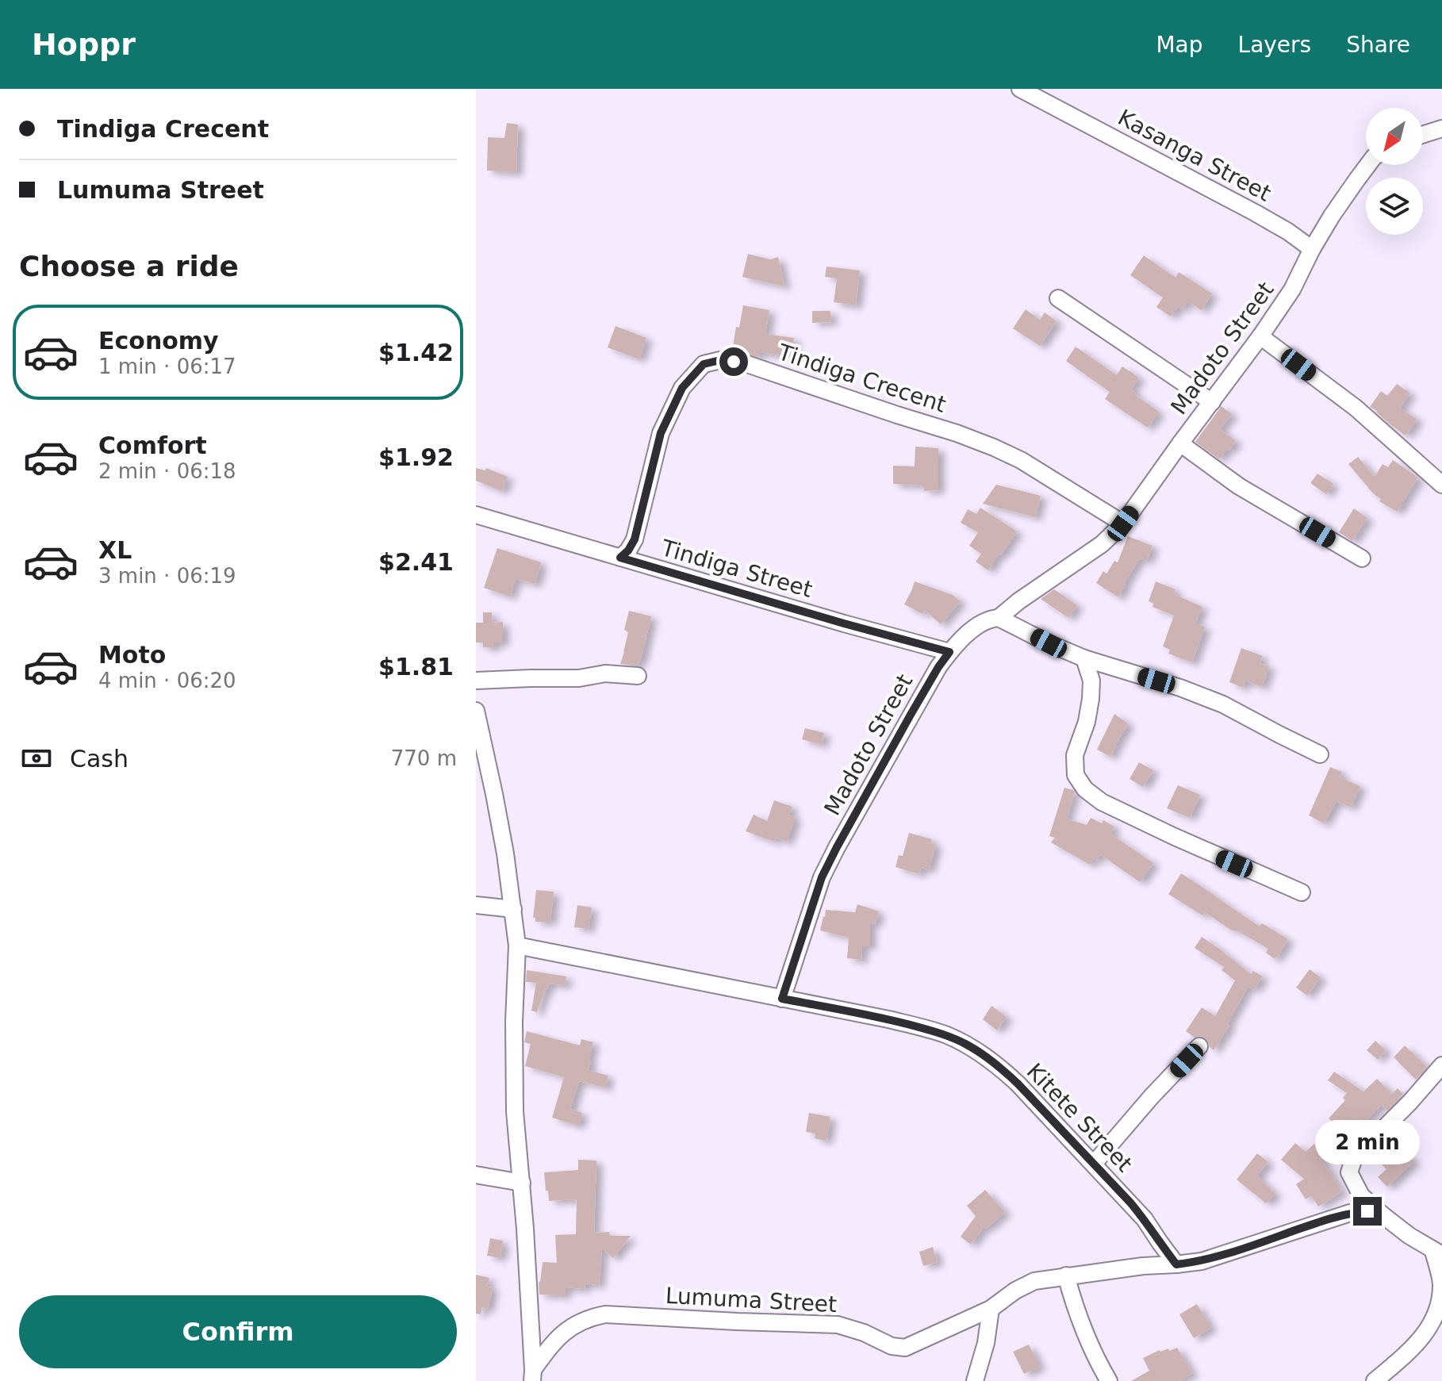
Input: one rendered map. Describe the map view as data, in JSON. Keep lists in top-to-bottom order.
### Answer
{
  "streets": {
    "street": [
      "Kasanga Street",
      "Madoto Street",
      "Tindiga Crecent",
      "Tindiga Street",
      "Kitete Street",
      "Lumuma Street"
    ]
  },
  "crossings": [
    ["Kasanga Street", "Madoto Street"],
    ["Madoto Street", "Tindiga Crecent"],
    ["Madoto Street", "Tindiga Street"],
    ["Madoto Street", "Kitete Street"],
    ["Tindiga Crecent", "Tindiga Street"],
    ["Kitete Street", "Lumuma Street"]
  ],
  "north": "bottom left",
  "page": {
    "header": "Hoppr",
    "nav": ["Map", "Layers", "Share"],
    "banner": ["Tindiga Crecent", "Lumuma Street"],
    "heading": "Choose a ride",
    "list": [
      {
        "name": "Economy",
        "note": "1 min · 06:17",
        "value": "$1.42"
      },
      {
        "name": "Comfort",
        "note": "2 min · 06:18",
        "value": "$1.92"
      },
      {
        "name": "XL",
        "note": "3 min · 06:19",
        "value": "$2.41"
      },
      {
        "name": "Moto",
        "note": "4 min · 06:20",
        "value": "$1.81"
      }
    ],
    "pay": ["Cash", "770 m"],
    "bubble": "2 min",
    "buttons": "Confirm"
  }
}
